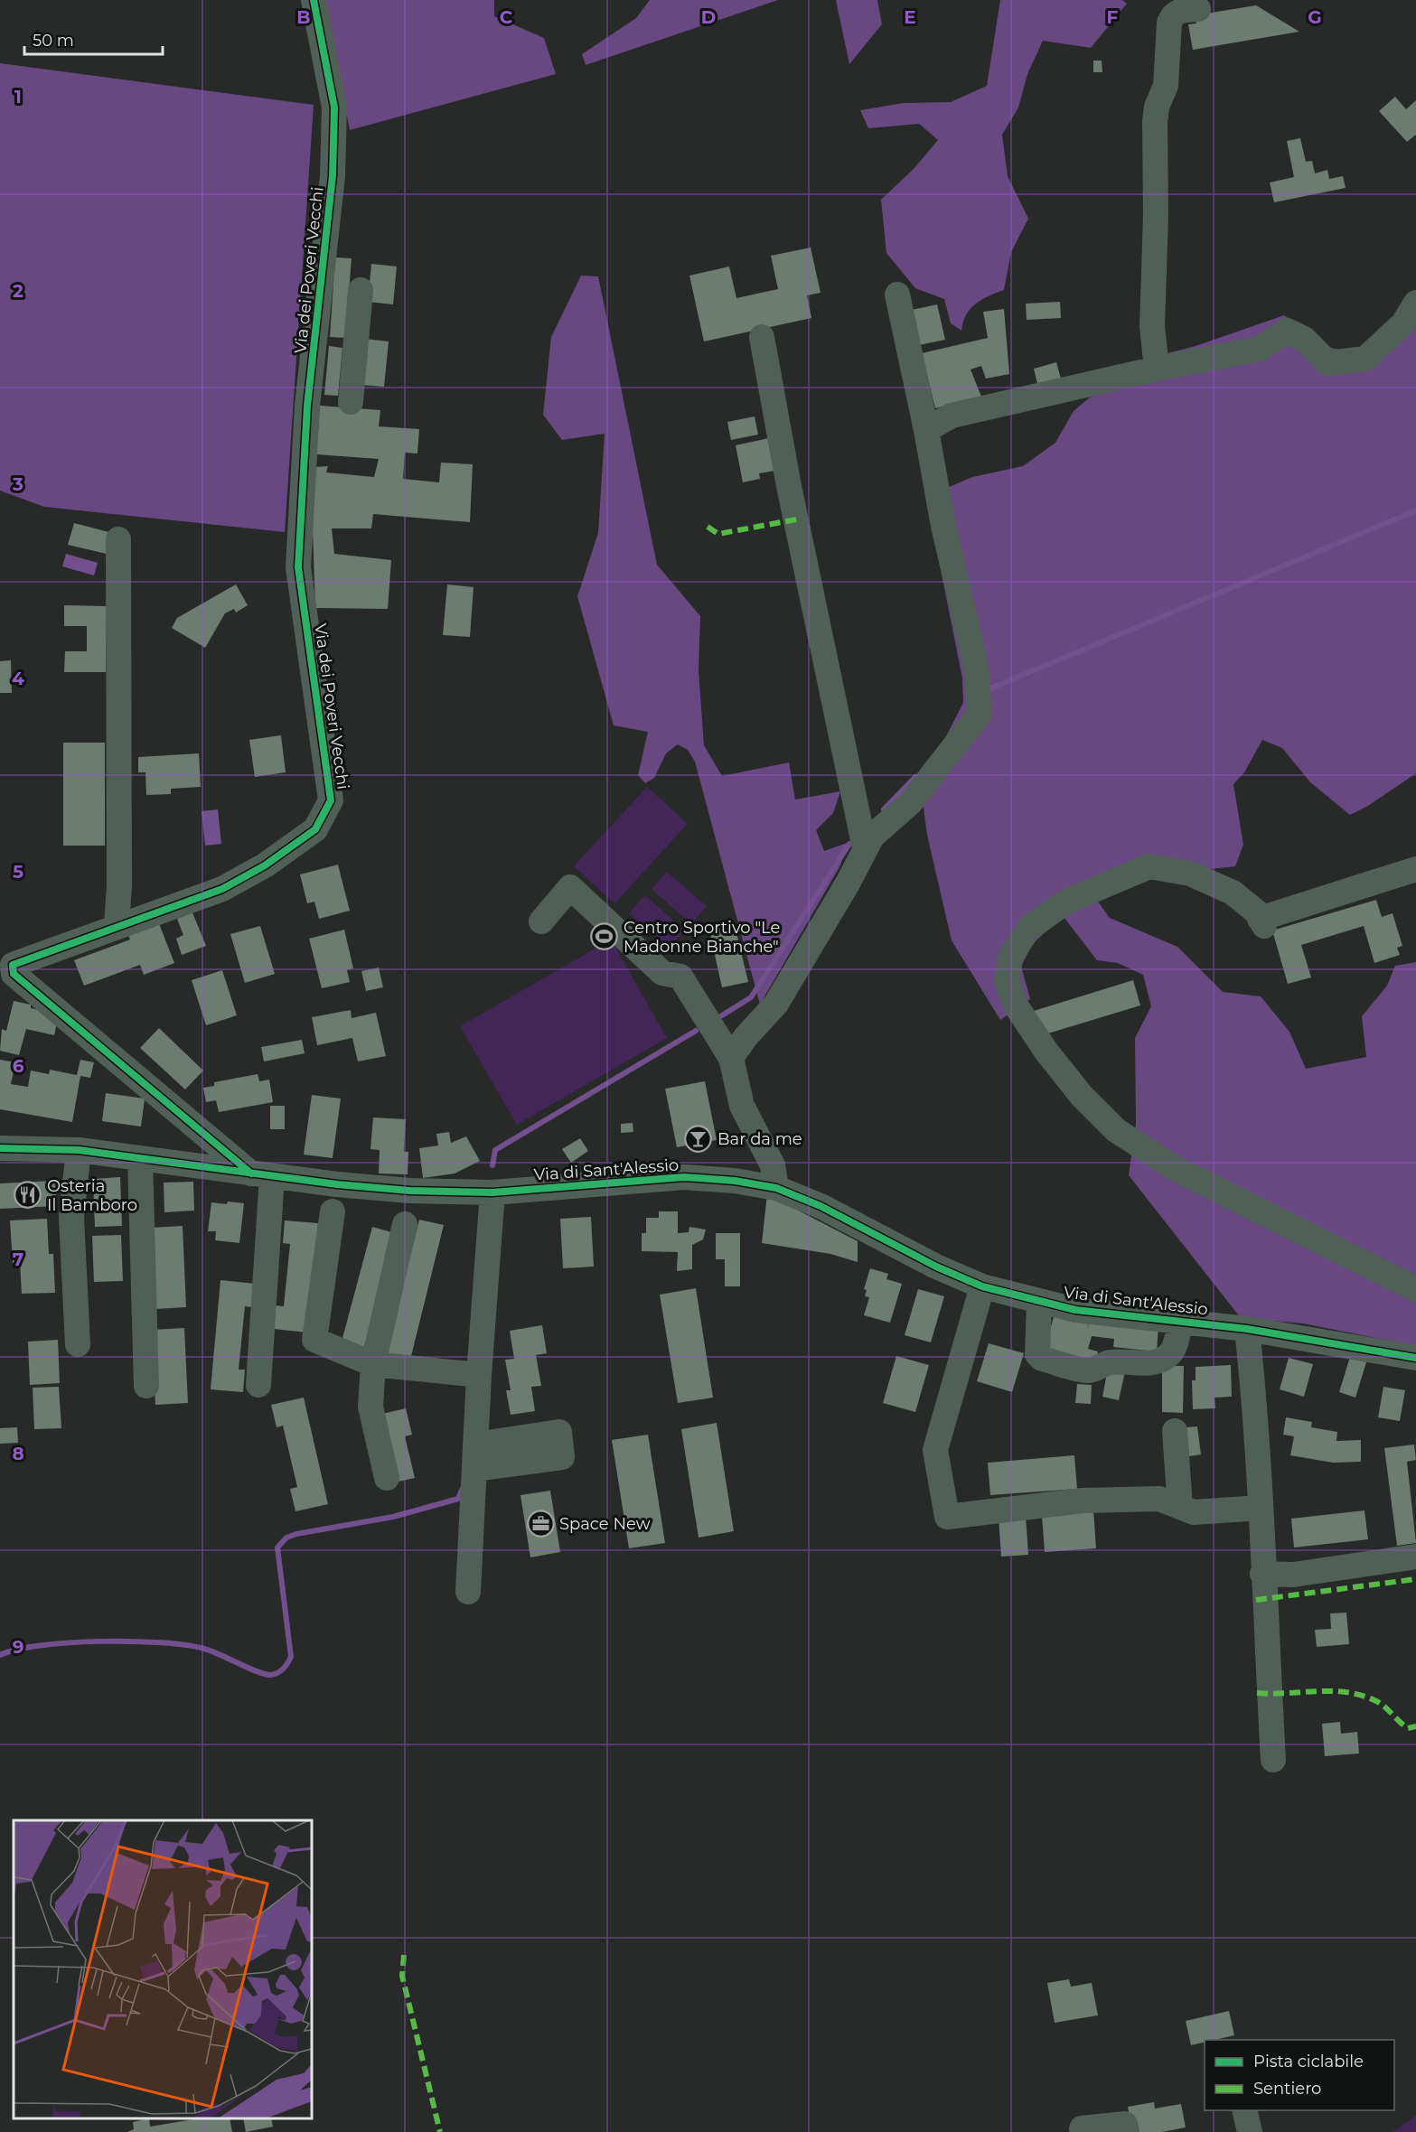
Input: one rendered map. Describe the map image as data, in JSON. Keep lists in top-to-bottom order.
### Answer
{
  "streets": {
    "street": ["Via dei Poveri Vecchi", "Via di Sant'Alessio"]
  },
  "crossings": [
    ["Via dei Poveri Vecchi", "Via di Sant'Alessio"]
  ],
  "places": {
    "sports": ["Centro Sportivo \"Le Madonne Bianche\""],
    "bar": ["Bar da me"],
    "restaurant": ["Osteria Il Bamboro"],
    "office": ["Space New"]
  },
  "legend": ["Pista ciclabile", "Sentiero"],
  "scale_bar": "50 m",
  "grid": {
    "columns": [
      "B",
      "C",
      "D",
      "E",
      "F",
      "G"
    ],
    "rows": [
      "1",
      "2",
      "3",
      "4",
      "5",
      "6",
      "7",
      "8",
      "9"
    ]
  }
}
